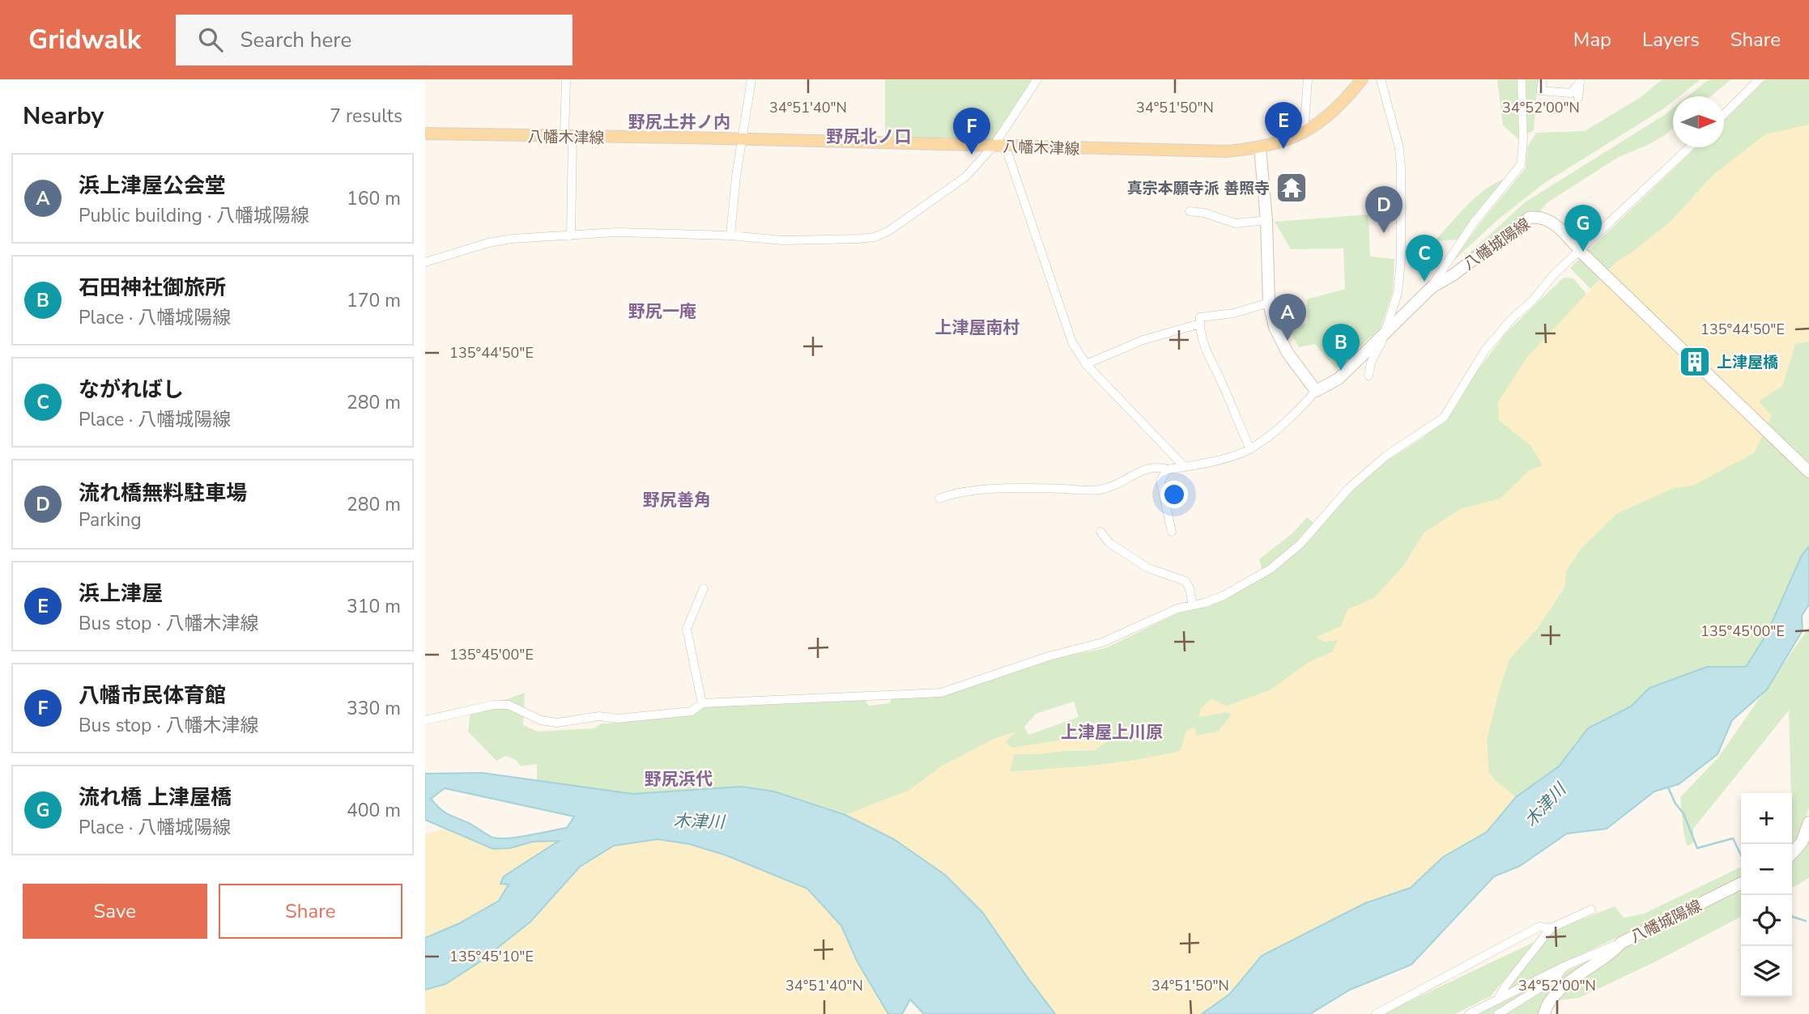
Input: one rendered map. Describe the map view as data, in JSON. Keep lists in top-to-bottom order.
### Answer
{
  "streets": {
    "main road": ["八幡木津線", "八幡城陽線"]
  },
  "districts": [
    "野尻土井ノ内",
    "野尻北ノ口",
    "野尻一庵",
    "上津屋南村",
    "野尻善角",
    "上津屋上川原",
    "野尻浜代"
  ],
  "water": ["木津川"],
  "places": {
    "temple": ["真宗本願寺派 善照寺"],
    "building": ["上津屋橋"]
  },
  "north": "right",
  "page": {
    "header": "Gridwalk",
    "search": "Search here",
    "nav": ["Map", "Layers", "Share"],
    "heading": ["Nearby", "7 results"],
    "pins": [
      "E",
      "F",
      "D",
      "G",
      "C",
      "A",
      "B"
    ],
    "list": [
      {
        "mark": "A",
        "name": "浜上津屋公会堂",
        "note": "Public building · 八幡城陽線",
        "value": "160 m"
      },
      {
        "mark": "B",
        "name": "石田神社御旅所",
        "note": "Place · 八幡城陽線",
        "value": "170 m"
      },
      {
        "mark": "C",
        "name": "ながればし",
        "note": "Place · 八幡城陽線",
        "value": "280 m"
      },
      {
        "mark": "D",
        "name": "流れ橋無料駐車場",
        "note": "Parking",
        "value": "280 m"
      },
      {
        "mark": "E",
        "name": "浜上津屋",
        "note": "Bus stop · 八幡木津線",
        "value": "310 m"
      },
      {
        "mark": "F",
        "name": "八幡市民体育館",
        "note": "Bus stop · 八幡木津線",
        "value": "330 m"
      },
      {
        "mark": "G",
        "name": "流れ橋 上津屋橋",
        "note": "Place · 八幡城陽線",
        "value": "400 m"
      }
    ],
    "map_buttons": ["+", "−"],
    "buttons": ["Save", "Share"]
  },
  "coordinates": [
    "34°51'40\"N",
    "34°51'50\"N",
    "34°52'00\"N",
    "135°44'50\"E",
    "135°45'00\"E",
    "135°45'10\"E"
  ]
}
